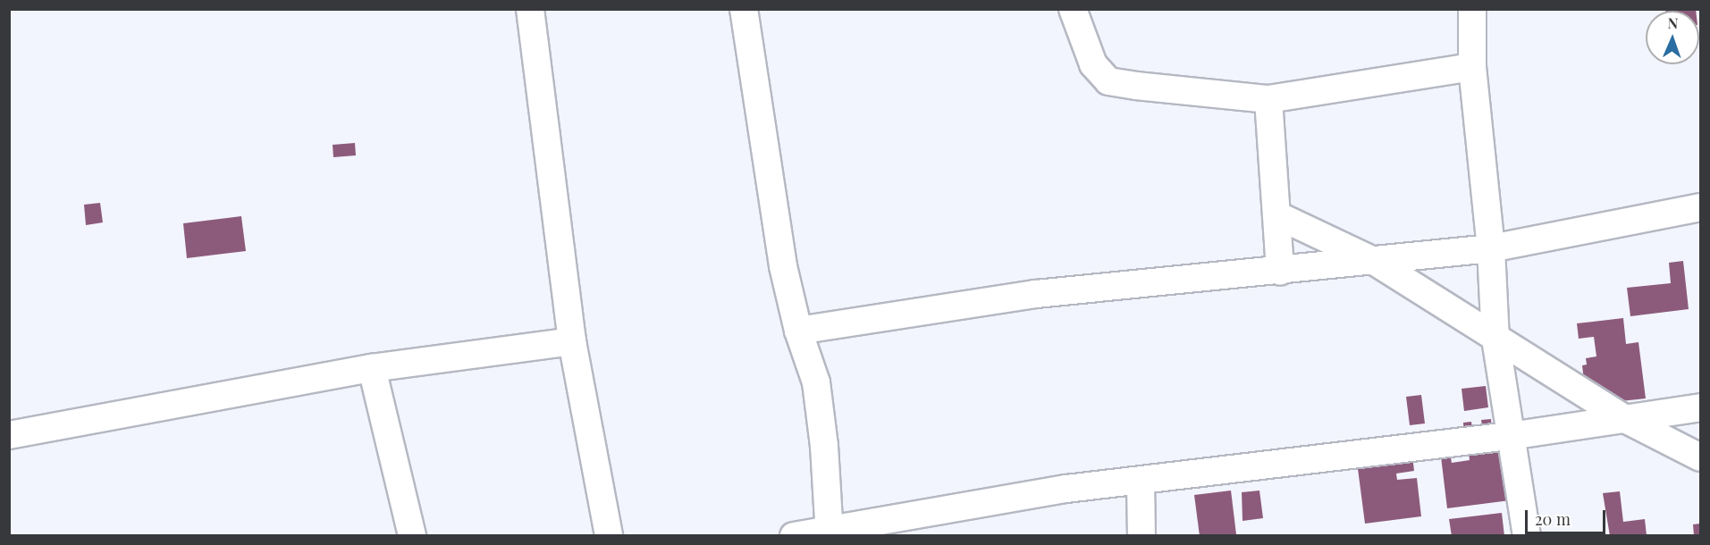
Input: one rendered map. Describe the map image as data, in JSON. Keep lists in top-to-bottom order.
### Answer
{
  "scale_bar": "20 m",
  "north": "top"
}
